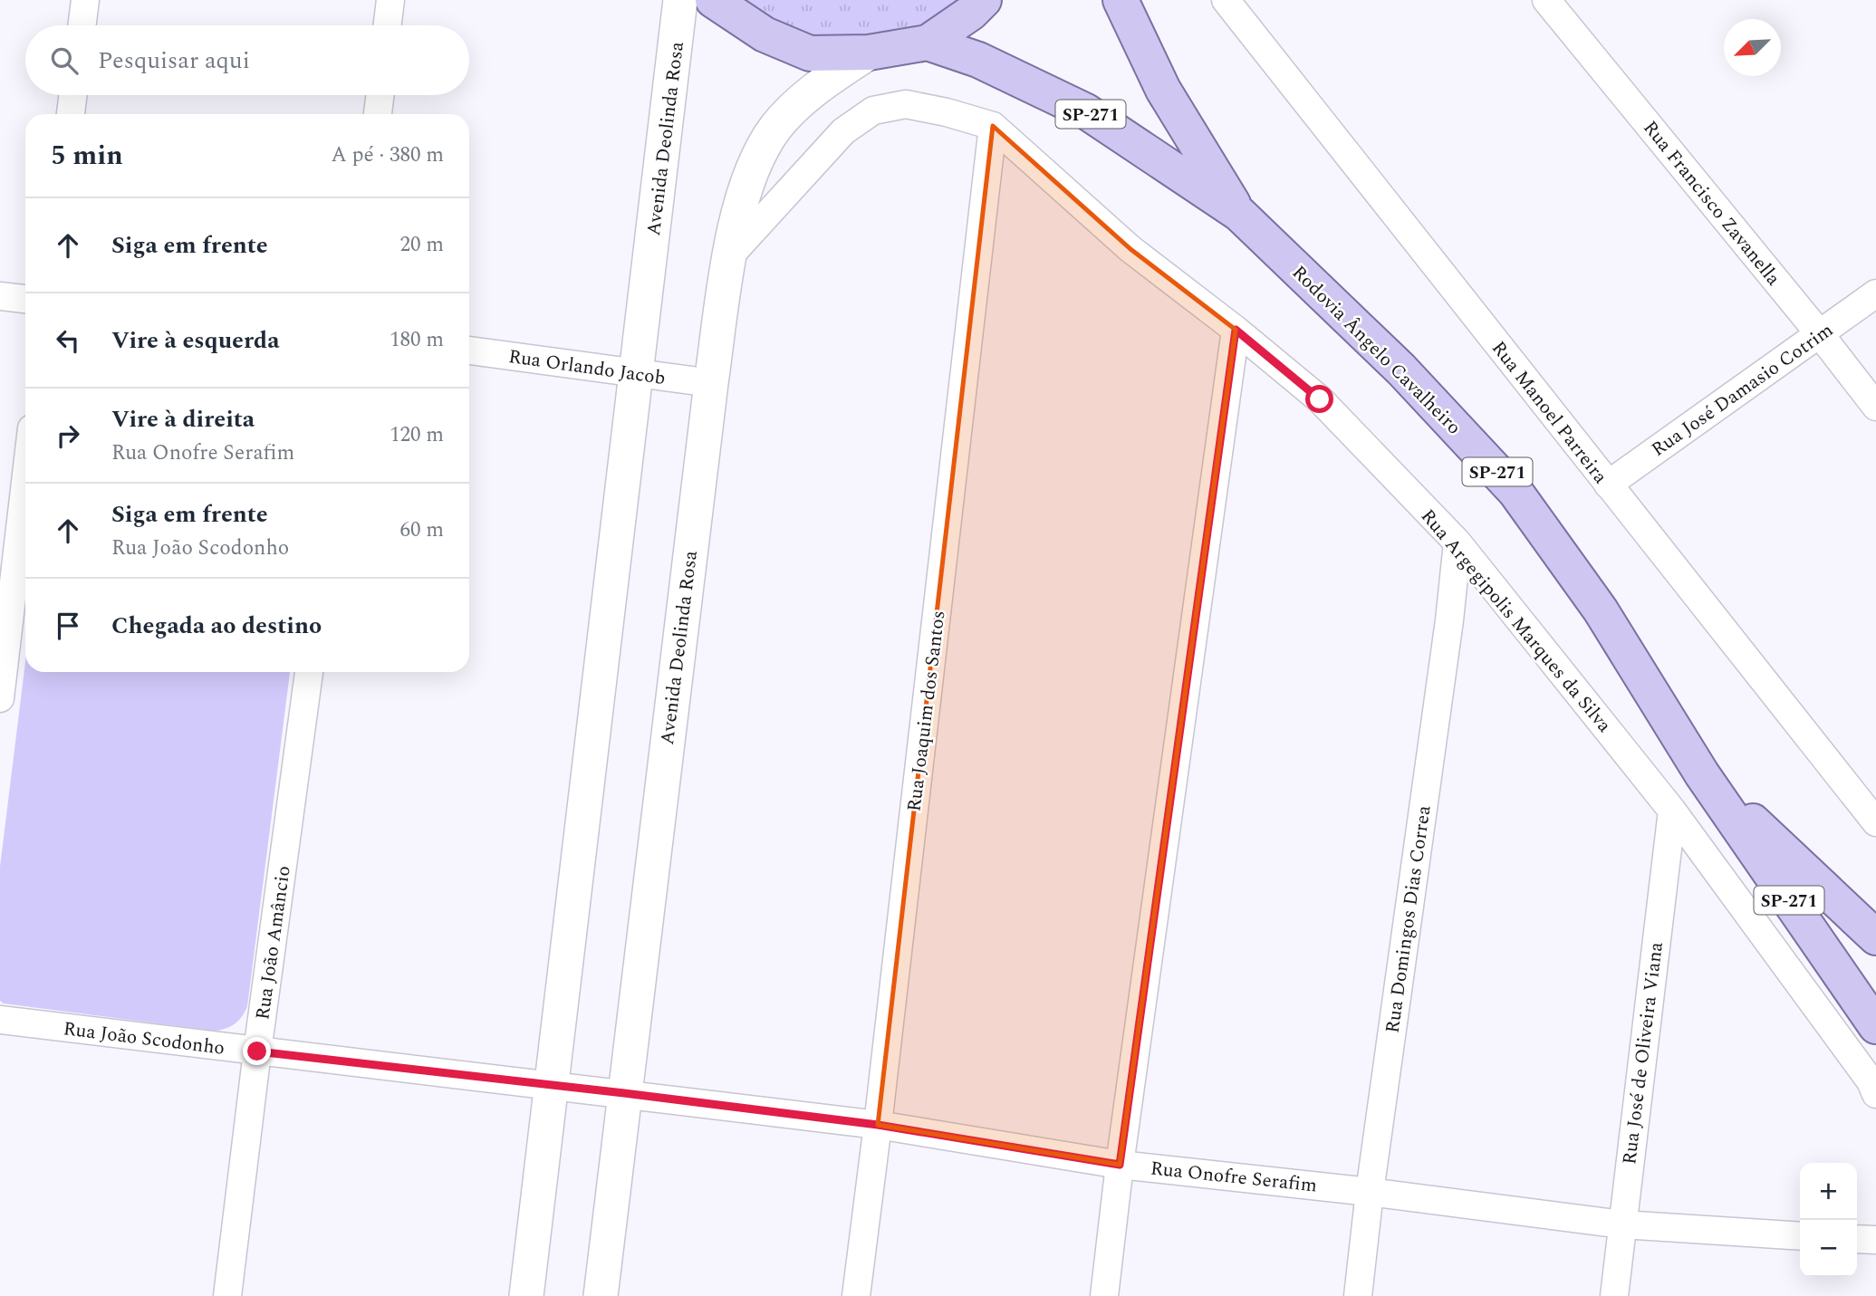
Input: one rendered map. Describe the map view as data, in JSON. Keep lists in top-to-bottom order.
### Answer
{
  "streets": {
    "main road": ["SP-271", "Rodovia Ângelo Cavalheiro"],
    "street": [
      "Avenida Deolinda Rosa",
      "Rua Francisco Zavanella",
      "Rua Orlando Jacob",
      "Rua José Damasio Cotrim",
      "Rua Manoel Parreira",
      "Rua Argegipolis Marques da Silva",
      "Rua Joaquim dos Santos",
      "Rua Domingos Dias Correa",
      "Rua João Amâncio",
      "Rua João Scodonho",
      "Rua José de Oliveira Viana",
      "Rua Onofre Serafim"
    ]
  },
  "crossings": [
    ["Avenida Deolinda Rosa", "Rua Orlando Jacob"],
    ["Avenida Deolinda Rosa", "Rua Argegipolis Marques da Silva"],
    ["Avenida Deolinda Rosa", "Rua João Scodonho"],
    ["Avenida Deolinda Rosa", "Rua Onofre Serafim"],
    ["Rua Francisco Zavanella", "Rua José Damasio Cotrim"],
    ["Rua José Damasio Cotrim", "Rua Manoel Parreira"],
    ["Rua Argegipolis Marques da Silva", "Rua Joaquim dos Santos"],
    ["Rua Argegipolis Marques da Silva", "Rua Domingos Dias Correa"],
    ["Rua Argegipolis Marques da Silva", "Rua José de Oliveira Viana"],
    ["Rua Joaquim dos Santos", "Rua Onofre Serafim"],
    ["Rua Domingos Dias Correa", "Rua Onofre Serafim"],
    ["Rua João Amâncio", "Rua João Scodonho"],
    ["Rua João Scodonho", "Rua Onofre Serafim"],
    ["Rua José de Oliveira Viana", "Rua Onofre Serafim"]
  ],
  "north": "bottom left",
  "page": {
    "search": "Pesquisar aqui",
    "heading": ["5 min", "A pé · 380 m"],
    "list": [
      ["Siga em frente", "20 m"],
      ["Vire à esquerda", "180 m"],
      ["Vire à direita", "Rua Onofre Serafim", "120 m"],
      ["Siga em frente", "Rua João Scodonho", "60 m"],
      "Chegada ao destino"
    ],
    "map_buttons": ["+", "−"]
  }
}
